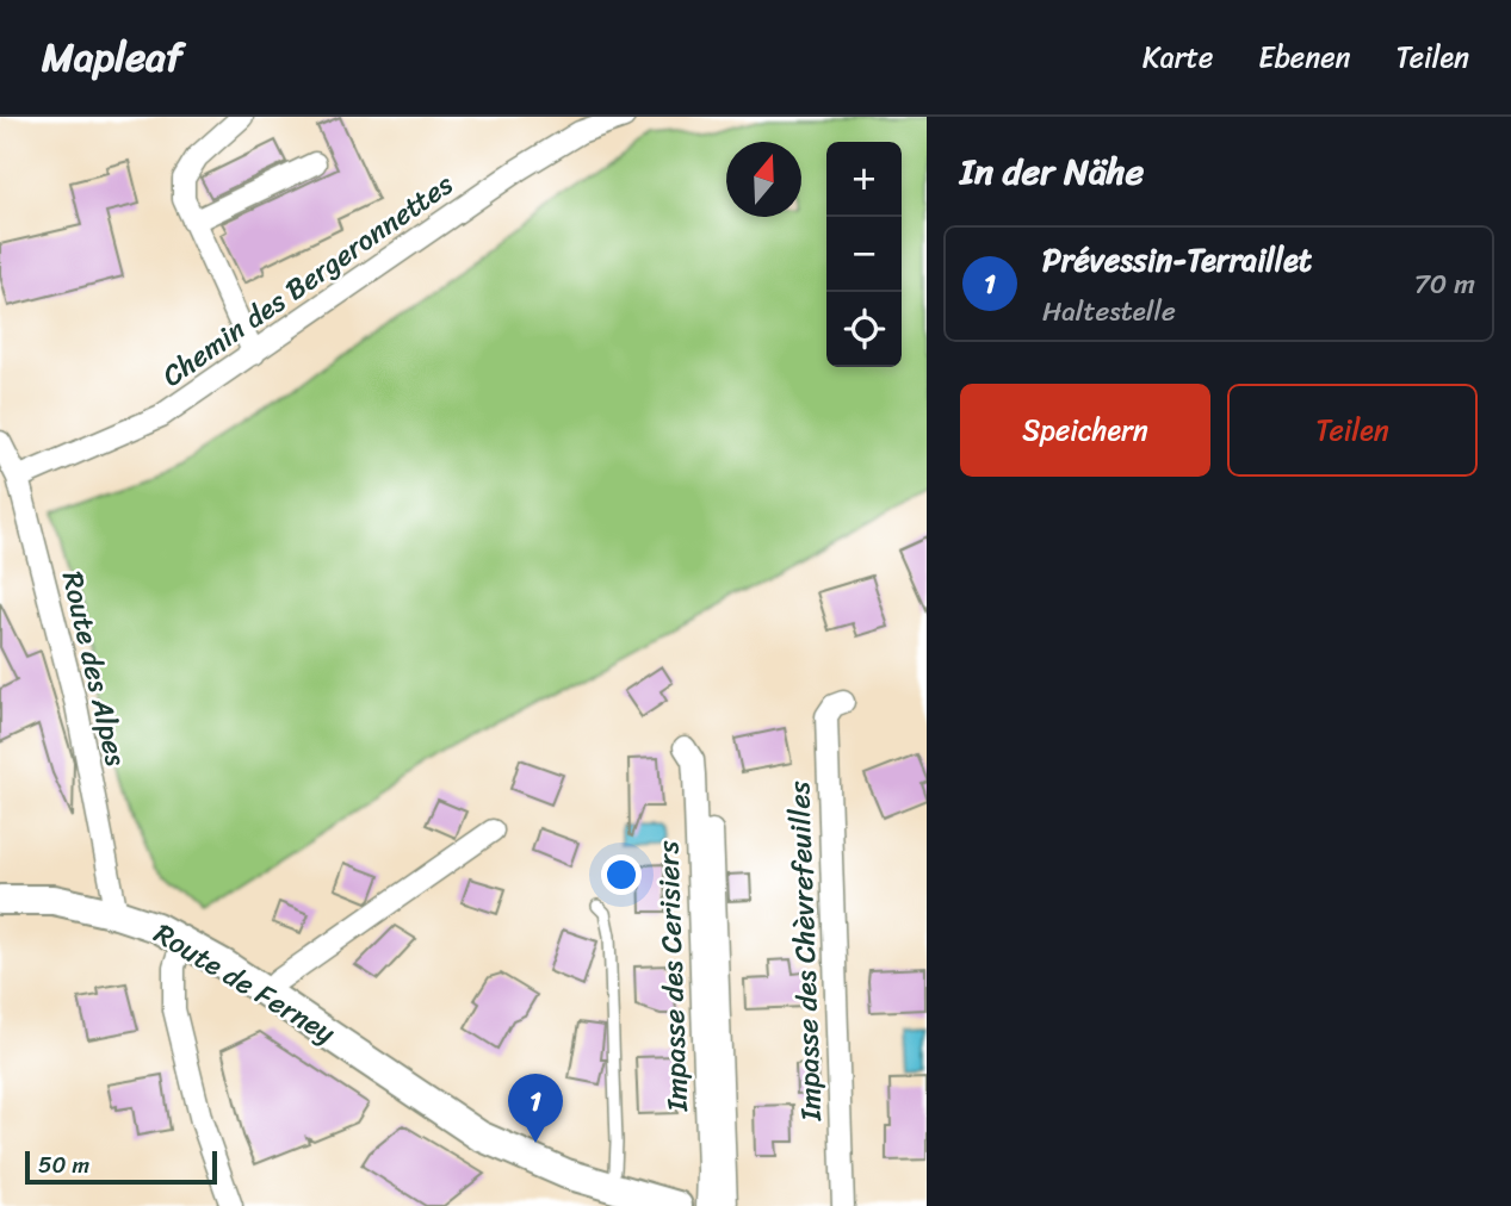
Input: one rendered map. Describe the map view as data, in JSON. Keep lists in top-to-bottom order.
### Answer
{
  "streets": {
    "main road": ["Route de Ferney"],
    "street": [
      "Chemin des Bergeronnettes",
      "Route des Alpes",
      "Impasse des Chèvrefeuilles",
      "Impasse des Cerisiers"
    ]
  },
  "crossings": [
    ["Chemin des Bergeronnettes", "Route des Alpes"],
    ["Route des Alpes", "Route de Ferney"]
  ],
  "scale_bar": "50 m",
  "north": "top",
  "page": {
    "header": "Mapleaf",
    "nav": ["Karte", "Ebenen", "Teilen"],
    "heading": "In der Nähe",
    "map_buttons": ["+", "−"],
    "list": [
      {
        "mark": "1",
        "name": "Prévessin-Terraillet",
        "note": "Haltestelle",
        "value": "70 m"
      }
    ],
    "buttons": ["Speichern", "Teilen"],
    "pins": "1",
    "scale": "50 m"
  }
}
